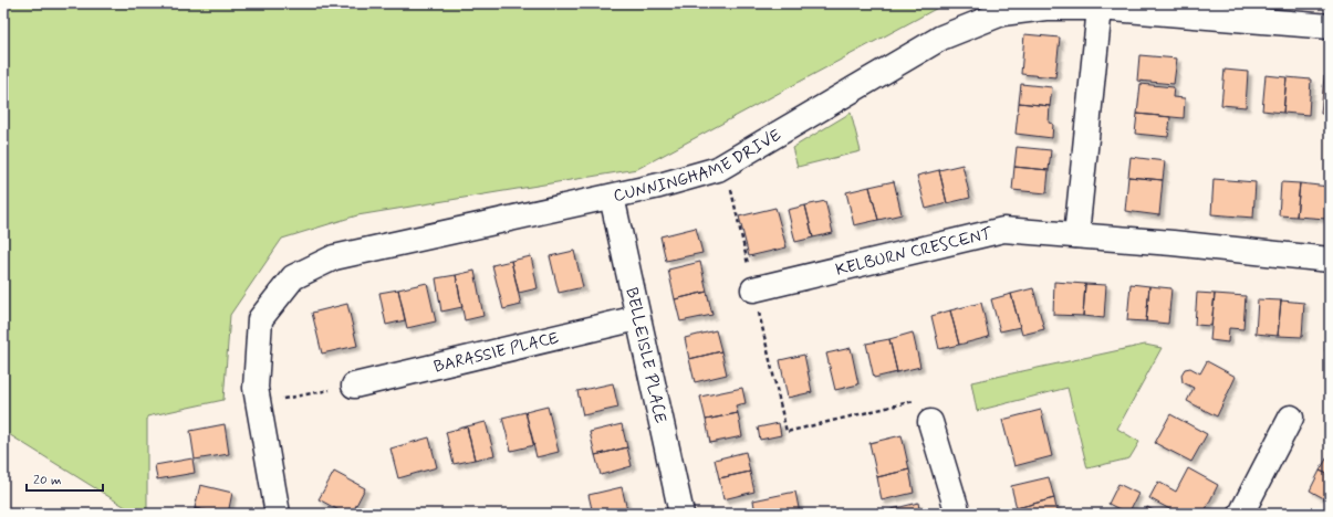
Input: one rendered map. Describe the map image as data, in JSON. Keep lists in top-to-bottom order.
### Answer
{
  "streets": {
    "street": [
      "CUNNINGHAME DRIVE",
      "KELBURN CRESCENT",
      "BARASSIE PLACE",
      "BELLEISLE PLACE"
    ]
  },
  "crossings": [
    ["CUNNINGHAME DRIVE", "BELLEISLE PLACE"],
    ["BARASSIE PLACE", "BELLEISLE PLACE"]
  ],
  "scale_bar": "20 m"
}
